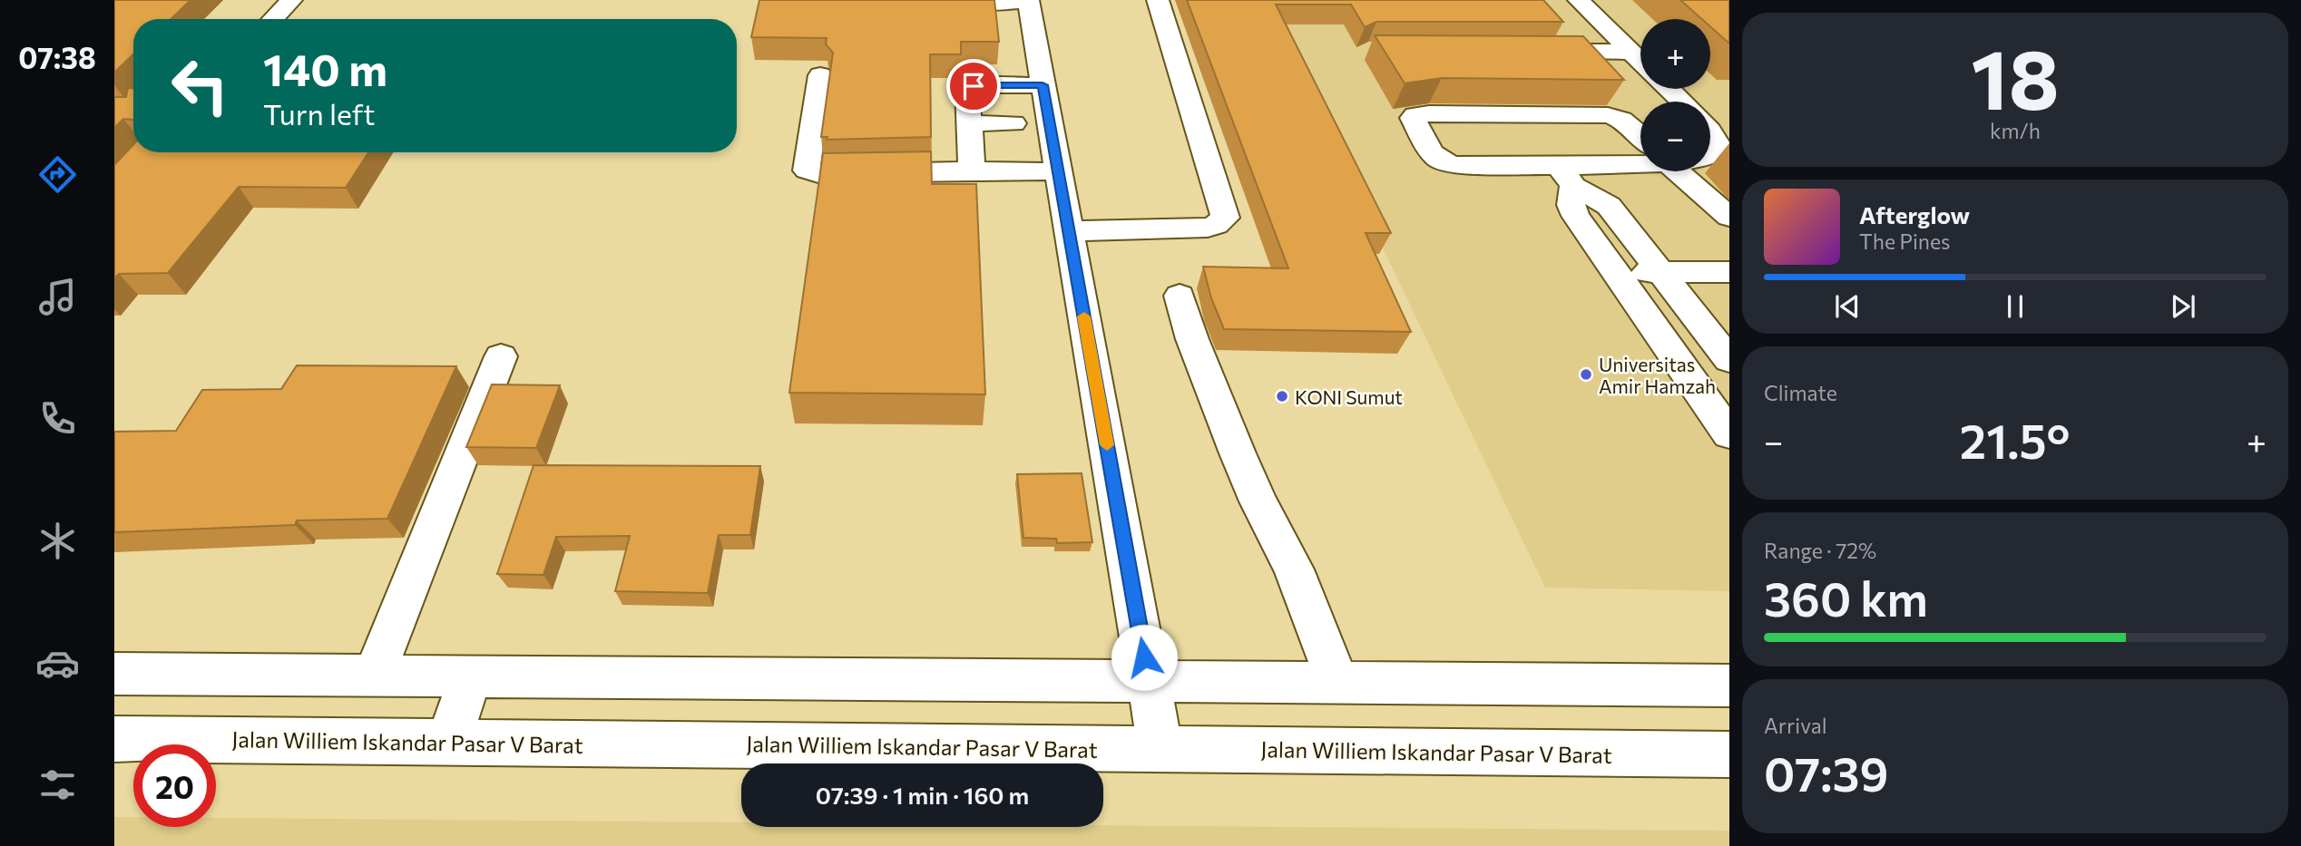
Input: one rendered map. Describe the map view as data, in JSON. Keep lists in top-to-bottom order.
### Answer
{
  "streets": {
    "street": ["Jalan Williem Iskandar Pasar V Barat"]
  },
  "places": ["Universitas Amir Hamzah", "KONI Sumut"],
  "page": {
    "tabs": "07:38",
    "tile": [
      ["18", "km/h"],
      "Climate",
      ["Range · 72%", "360 km"],
      ["Arrival", "07:39"]
    ],
    "map_buttons": ["+", "−"],
    "turn": ["140 m", "Turn left"],
    "song": ["Afterglow", "The Pines"],
    "heat": ["−", "21.5°", "+"],
    "limit": "20",
    "trip": "07:39 · 1 min · 160 m"
  }
}
